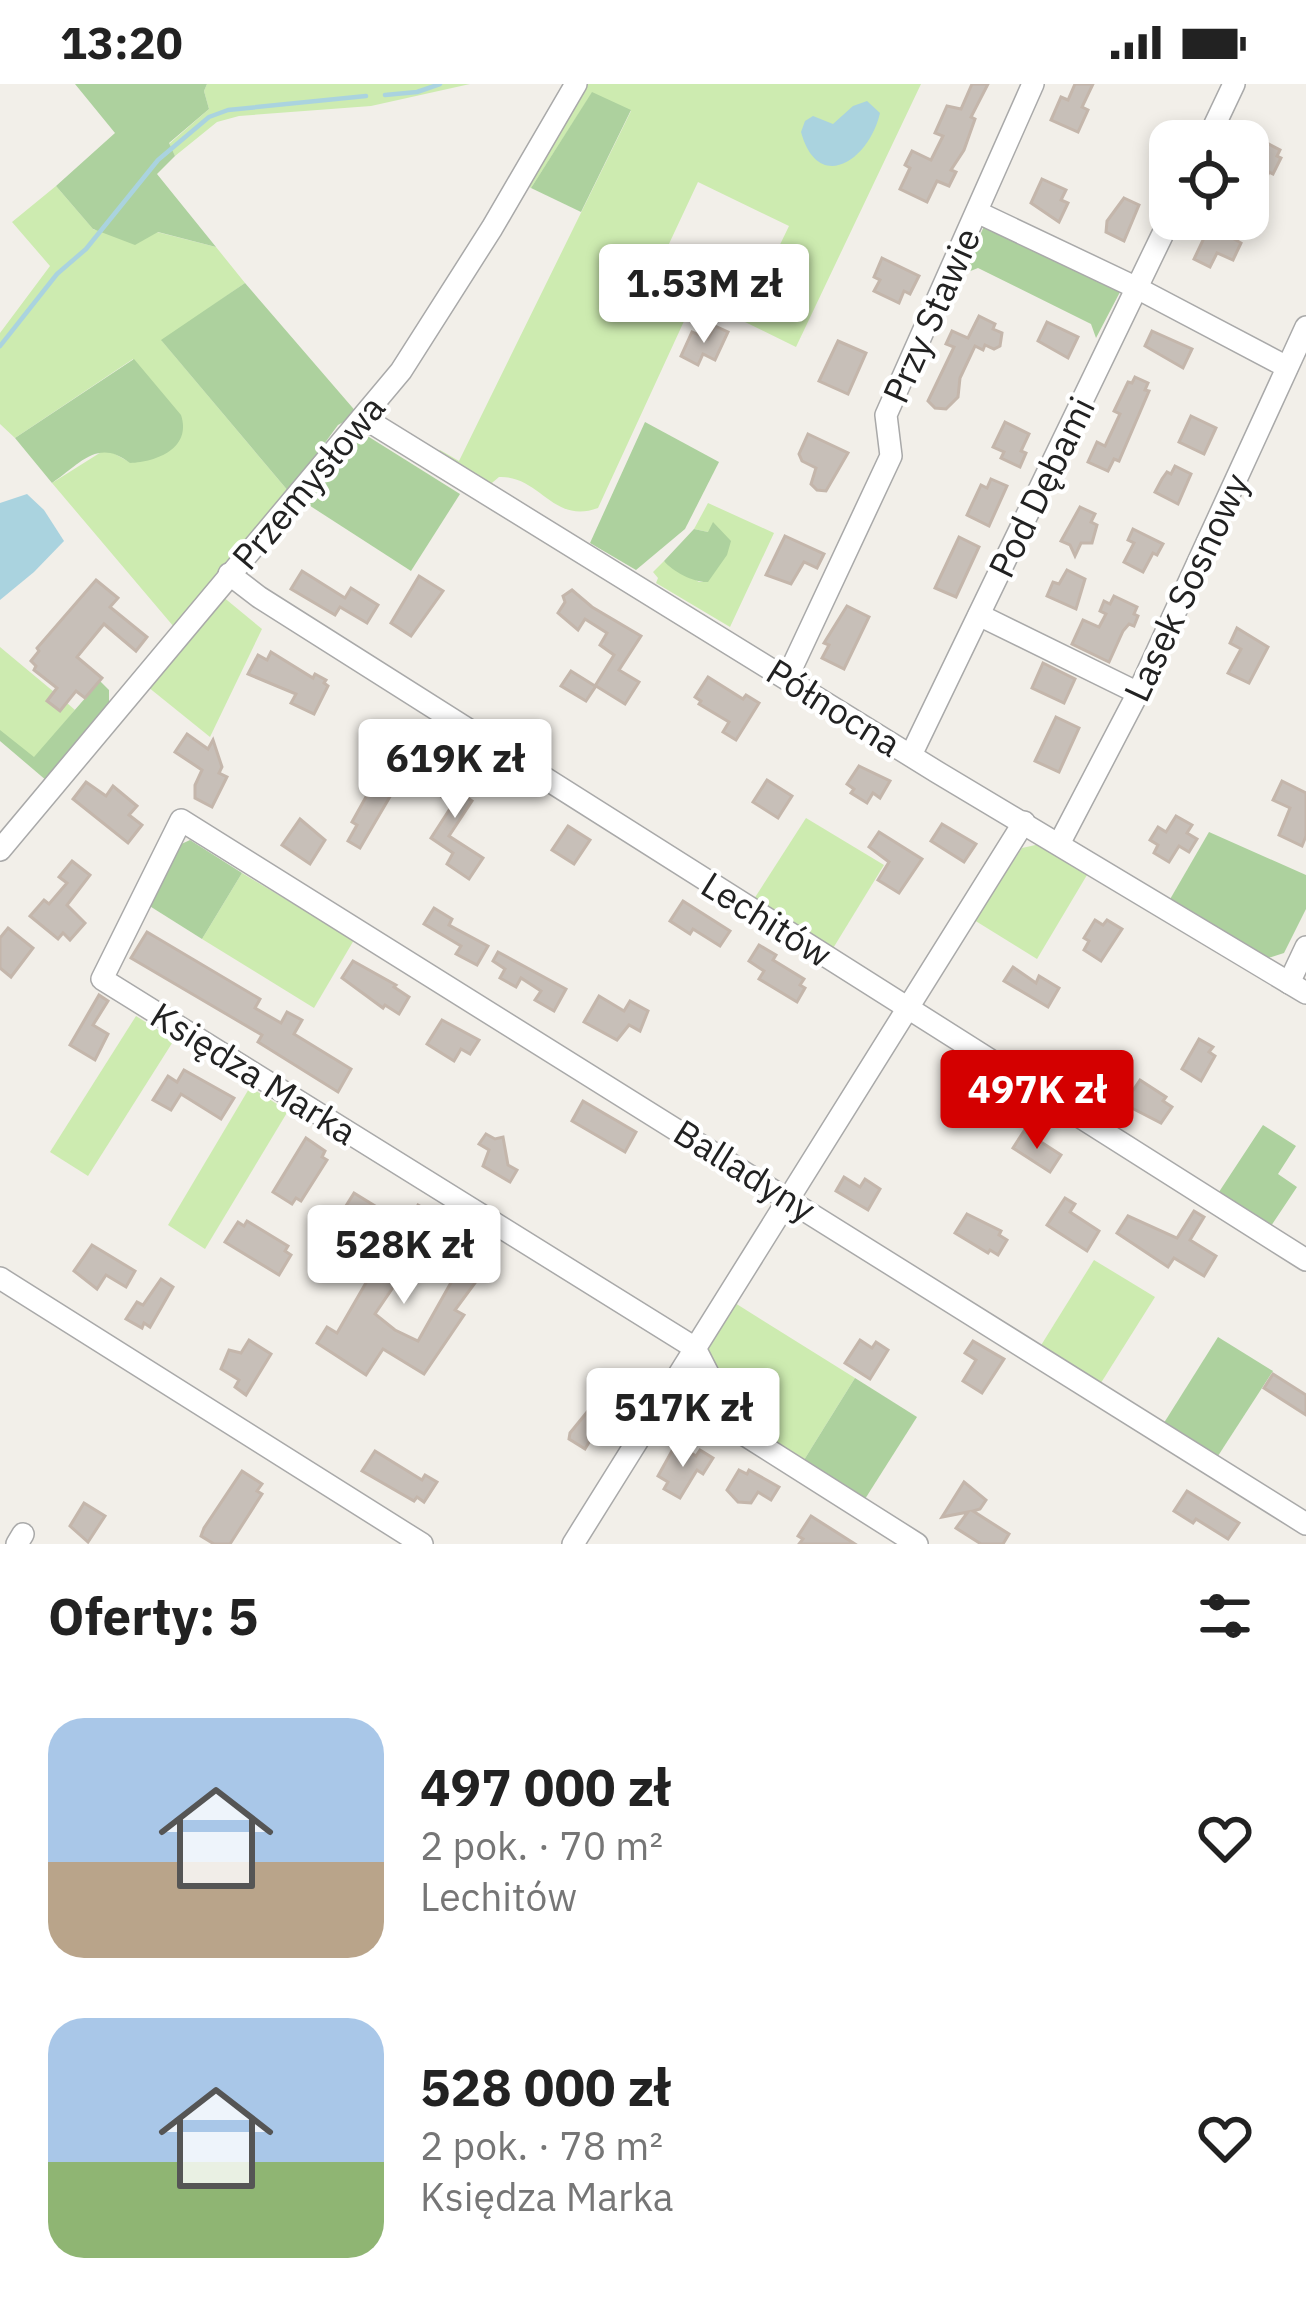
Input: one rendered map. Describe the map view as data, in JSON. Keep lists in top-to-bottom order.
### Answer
{
  "streets": {
    "street": [
      "Przy Stawie",
      "Przemysłowa",
      "Pod Dębami",
      "Lasek Sosnowy",
      "Północna",
      "Lechitów",
      "Księdza Marka",
      "Balladyny"
    ]
  },
  "crossings": [
    ["Przy Stawie", "Północna"],
    ["Przemysłowa", "Północna"],
    ["Przemysłowa", "Lechitów"],
    ["Pod Dębami", "Północna"],
    ["Lasek Sosnowy", "Północna"],
    ["Księdza Marka", "Balladyny"]
  ],
  "page": {
    "status": "13:20",
    "price": [
      "1.53M zł",
      "619K zł",
      "497K zł",
      "528K zł",
      "517K zł"
    ],
    "heading": "Oferty: 5",
    "list": [
      {
        "name": "497 000 zł",
        "note": "2 pok. · 70 m² · Lechitów"
      },
      {
        "name": "528 000 zł",
        "note": "2 pok. · 78 m² · Księdza Marka"
      }
    ]
  }
}
